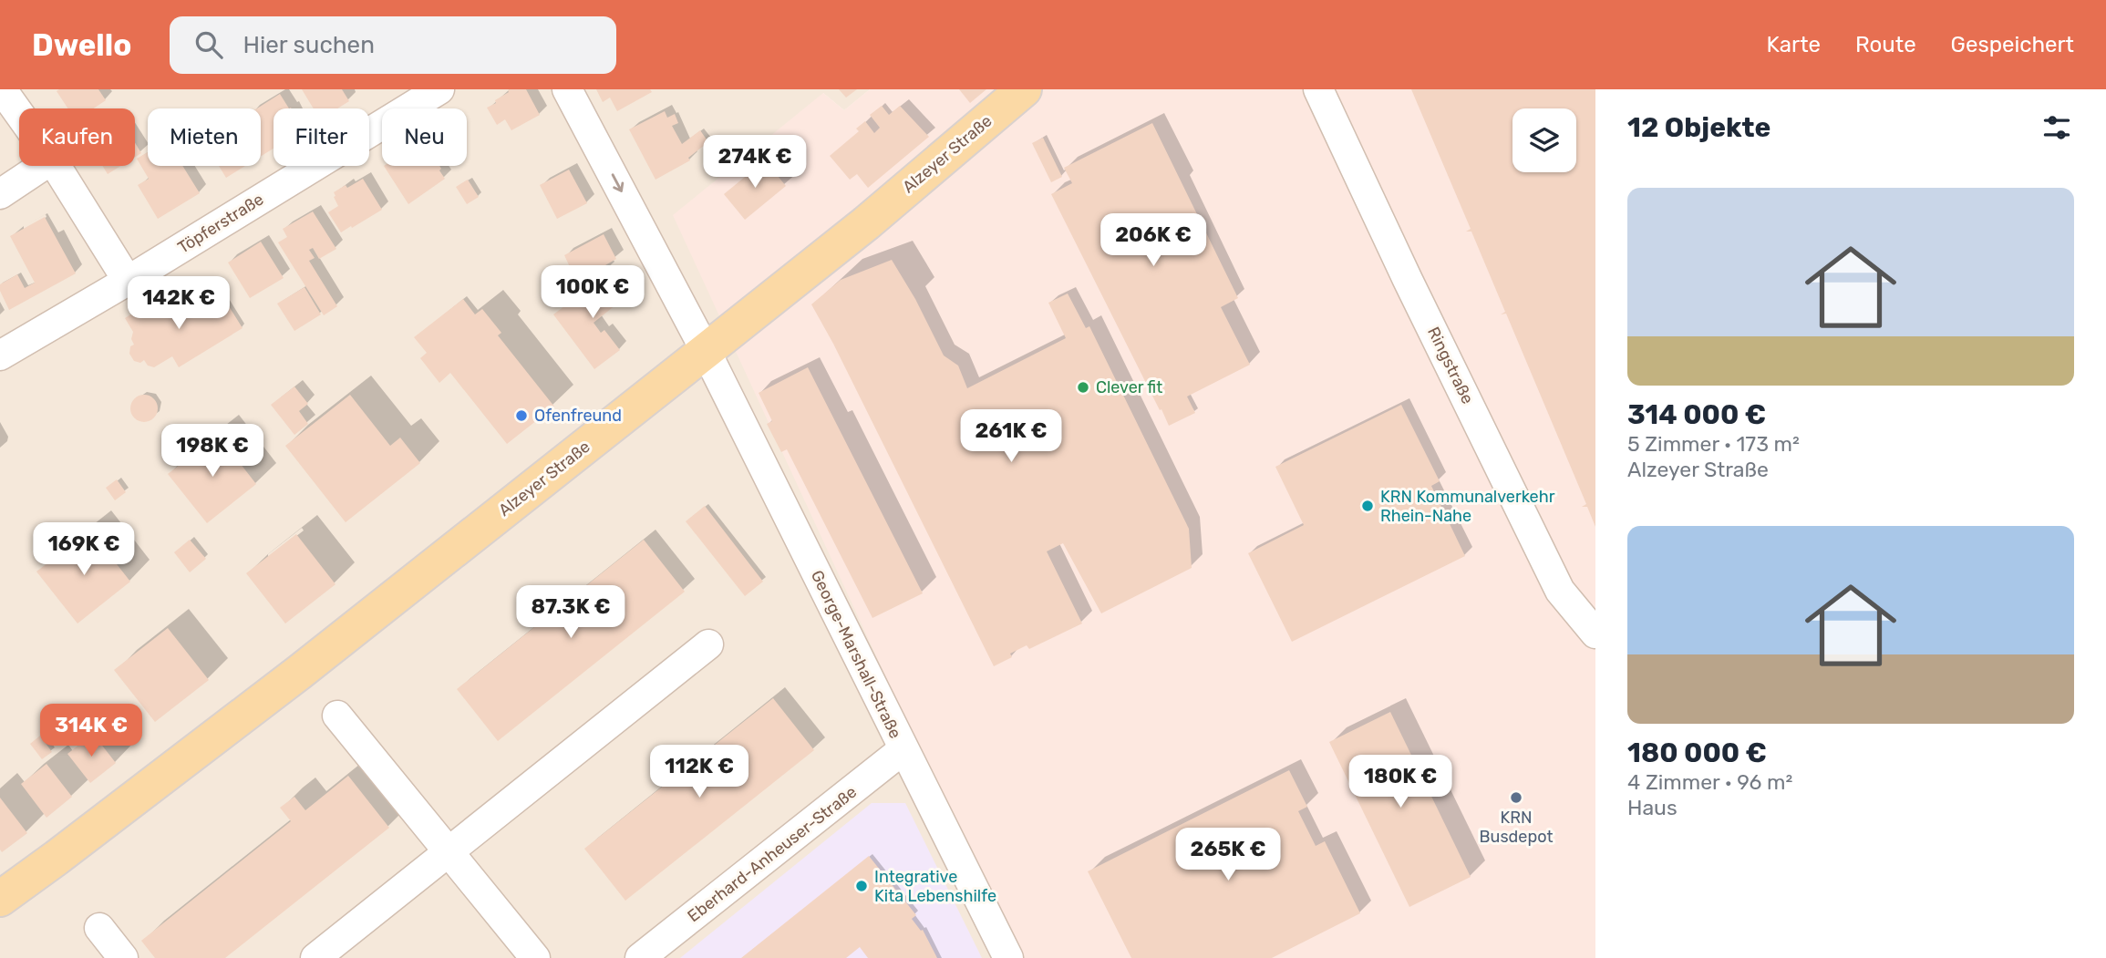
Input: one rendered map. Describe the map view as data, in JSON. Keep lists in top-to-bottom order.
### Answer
{
  "streets": {
    "main road": ["Alzeyer Straße"],
    "street": [
      "Töpferstraße",
      "Ringstraße",
      "George-Marshall-Straße",
      "Eberhard-Anheuser-Straße"
    ]
  },
  "crossings": [
    ["Alzeyer Straße", "George-Marshall-Straße"],
    ["George-Marshall-Straße", "Eberhard-Anheuser-Straße"]
  ],
  "places": [
    "Clever fit",
    "Ofenfreund",
    "KRN Kommunalverkehr Rhein-Nahe",
    "KRN Busdepot",
    "Integrative Kita Lebenshilfe"
  ],
  "page": {
    "header": "Dwello",
    "search": "Hier suchen",
    "nav": ["Karte", "Route", "Gespeichert"],
    "heading": "12 Objekte",
    "chip": [
      "Kaufen",
      "Mieten",
      "Filter",
      "Neu"
    ],
    "price": [
      "274K €",
      "206K €",
      "100K €",
      "142K €",
      "261K €",
      "198K €",
      "169K €",
      "87.3K €",
      "314K €",
      "112K €",
      "180K €",
      "265K €"
    ],
    "list": [
      {
        "name": "314 000 €",
        "note": "5 Zimmer · 173 m² · Alzeyer Straße"
      },
      {
        "name": "180 000 €",
        "note": "4 Zimmer · 96 m² · Haus"
      }
    ]
  }
}
